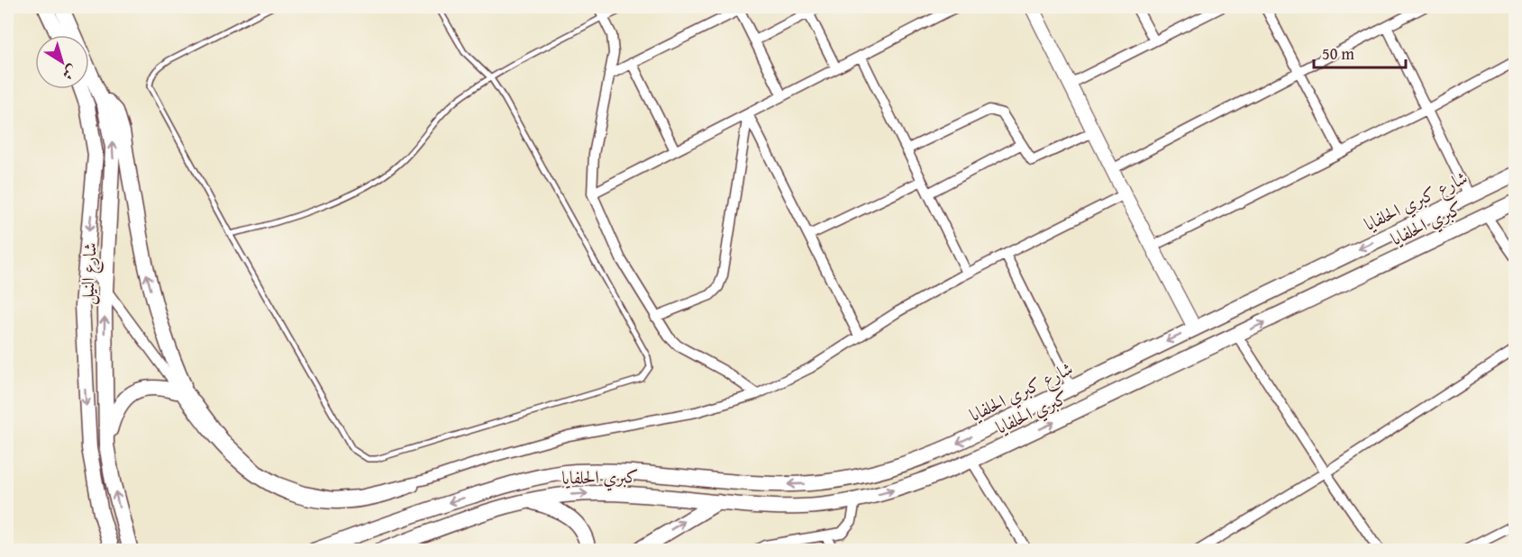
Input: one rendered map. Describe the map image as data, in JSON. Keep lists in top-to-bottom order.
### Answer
{
  "streets": {
    "main road": ["شارع كبري الحلفايا", "كبري الحلفايا", "شارع النيل"]
  },
  "one_way": ["شارع كبري الحلفايا", "كبري الحلفايا"],
  "scale_bar": "50 m",
  "north": "bottom right"
}
